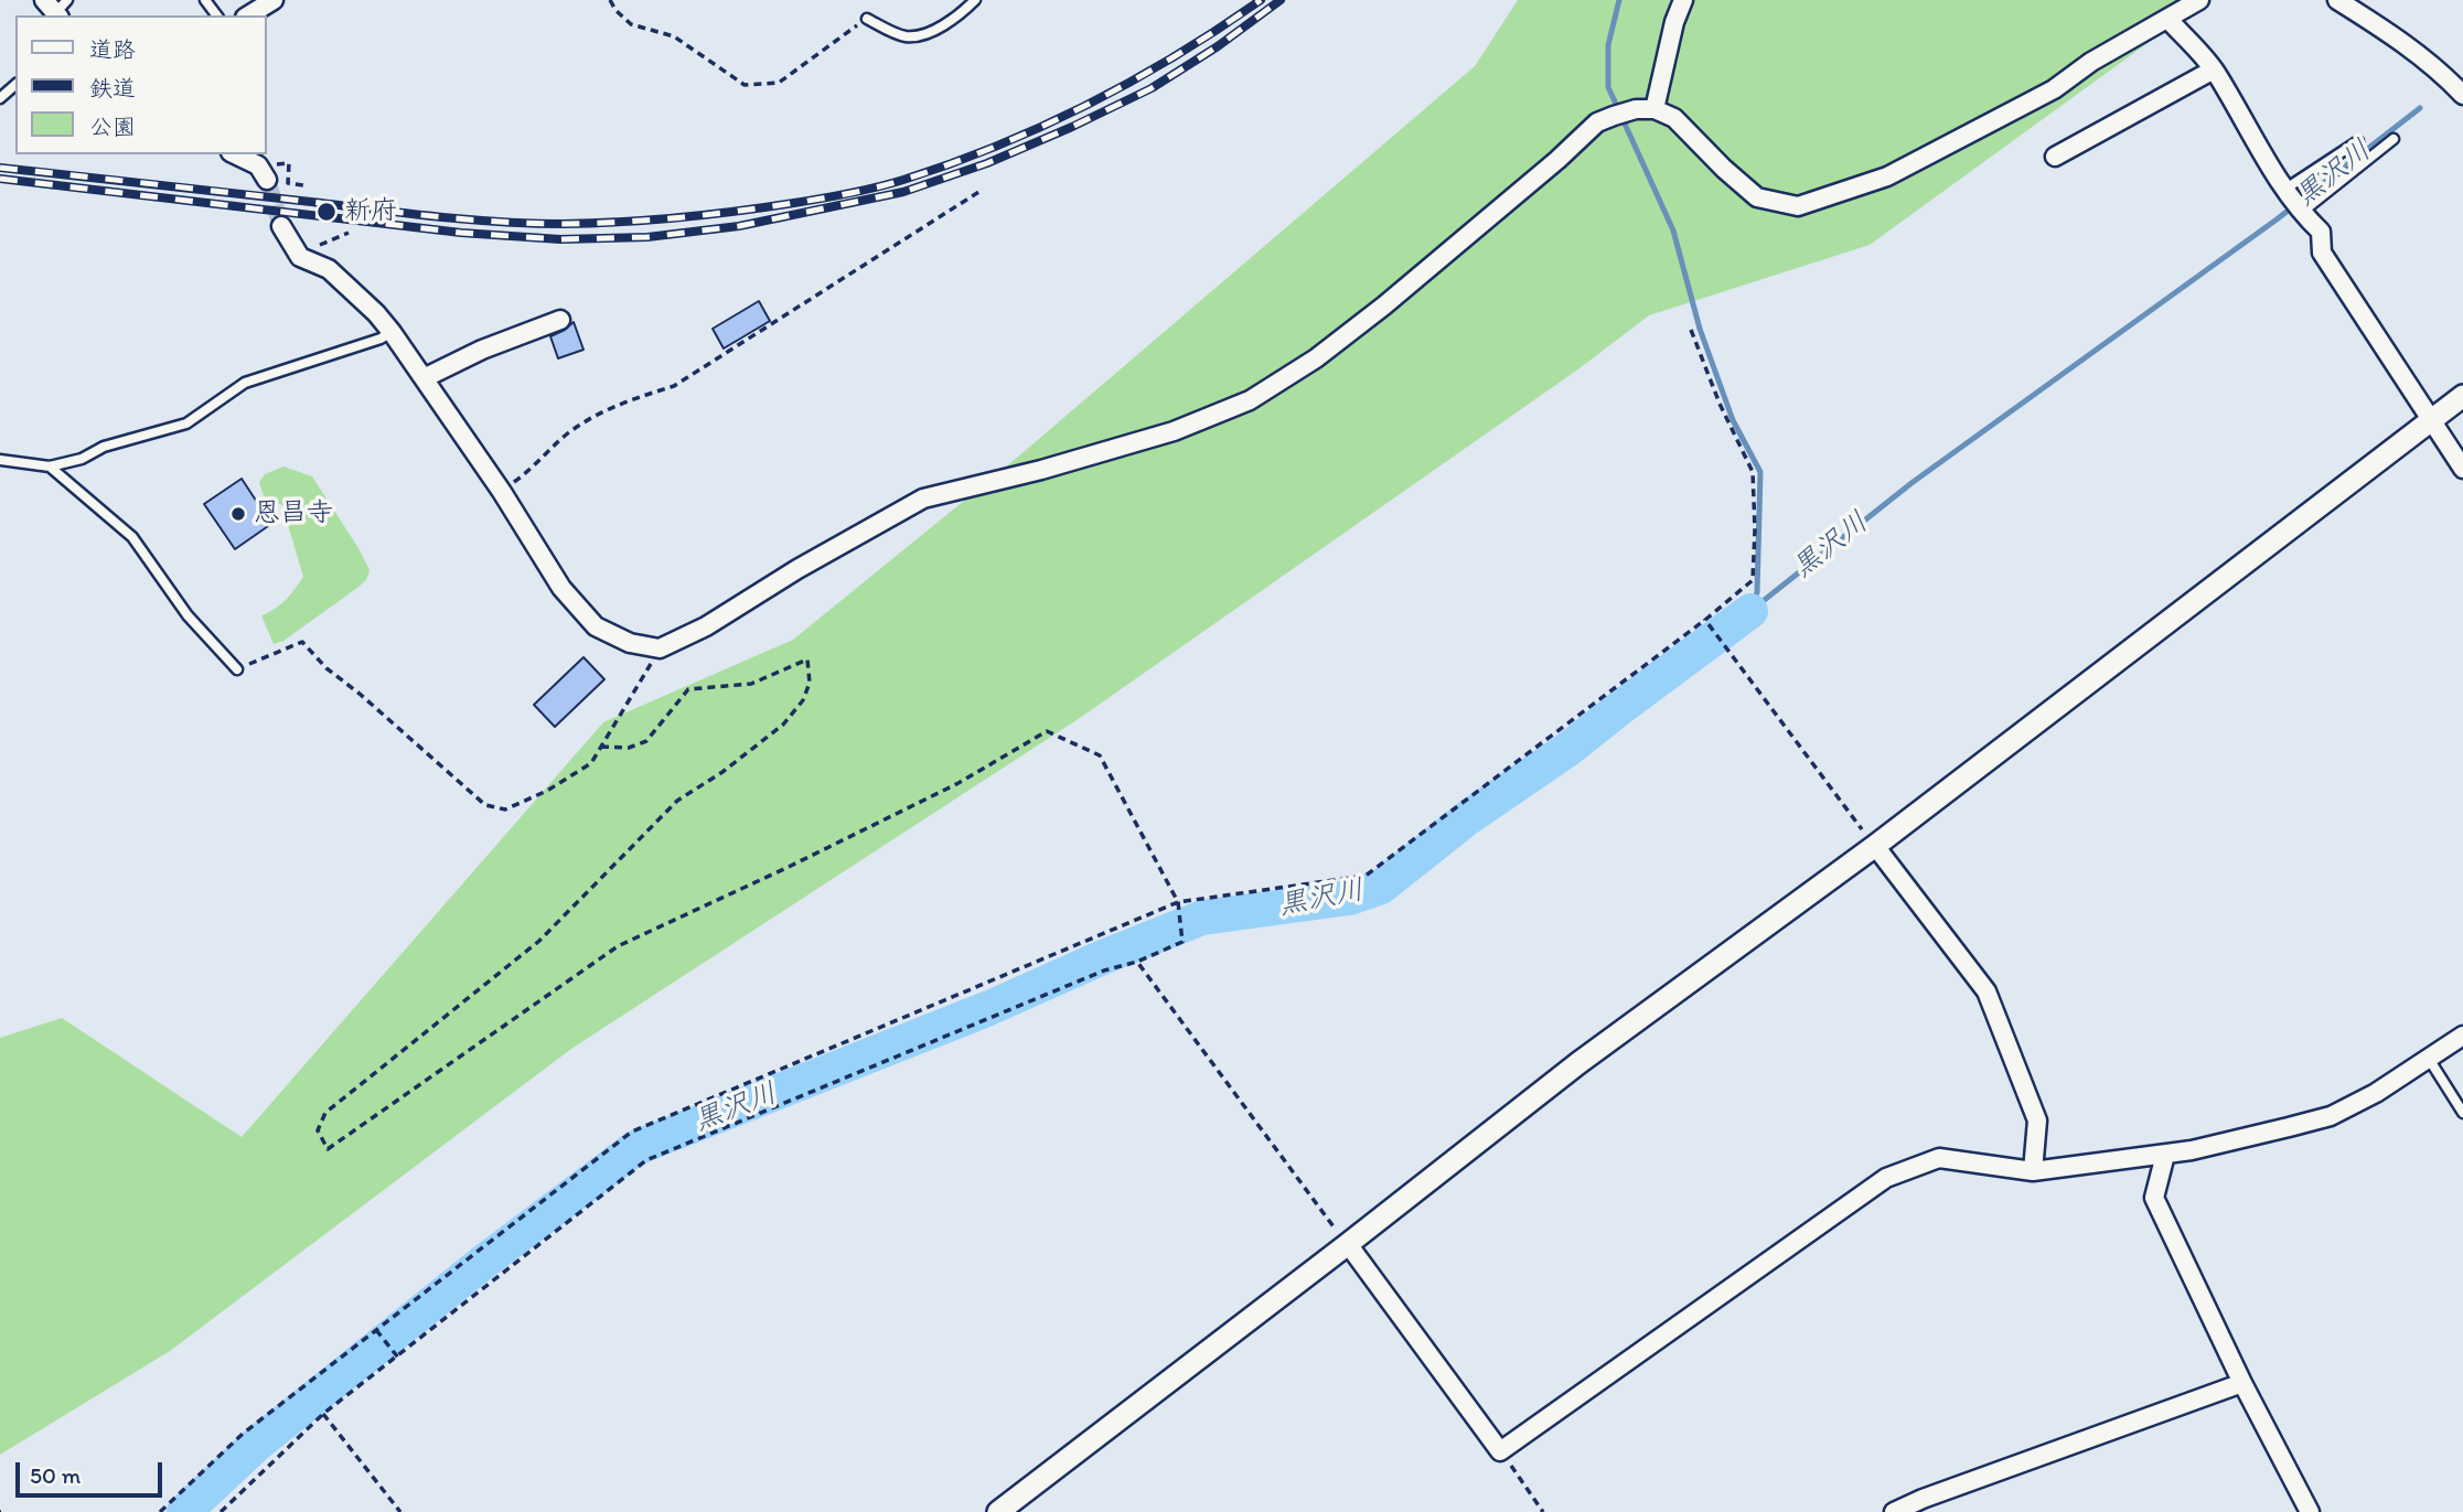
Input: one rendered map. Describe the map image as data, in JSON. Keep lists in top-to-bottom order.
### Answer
{
  "water": ["黒沢川"],
  "places": ["新府", "恩昌寺"],
  "legend": ["道路", "鉄道", "公園"],
  "scale_bar": "50 m"
}
